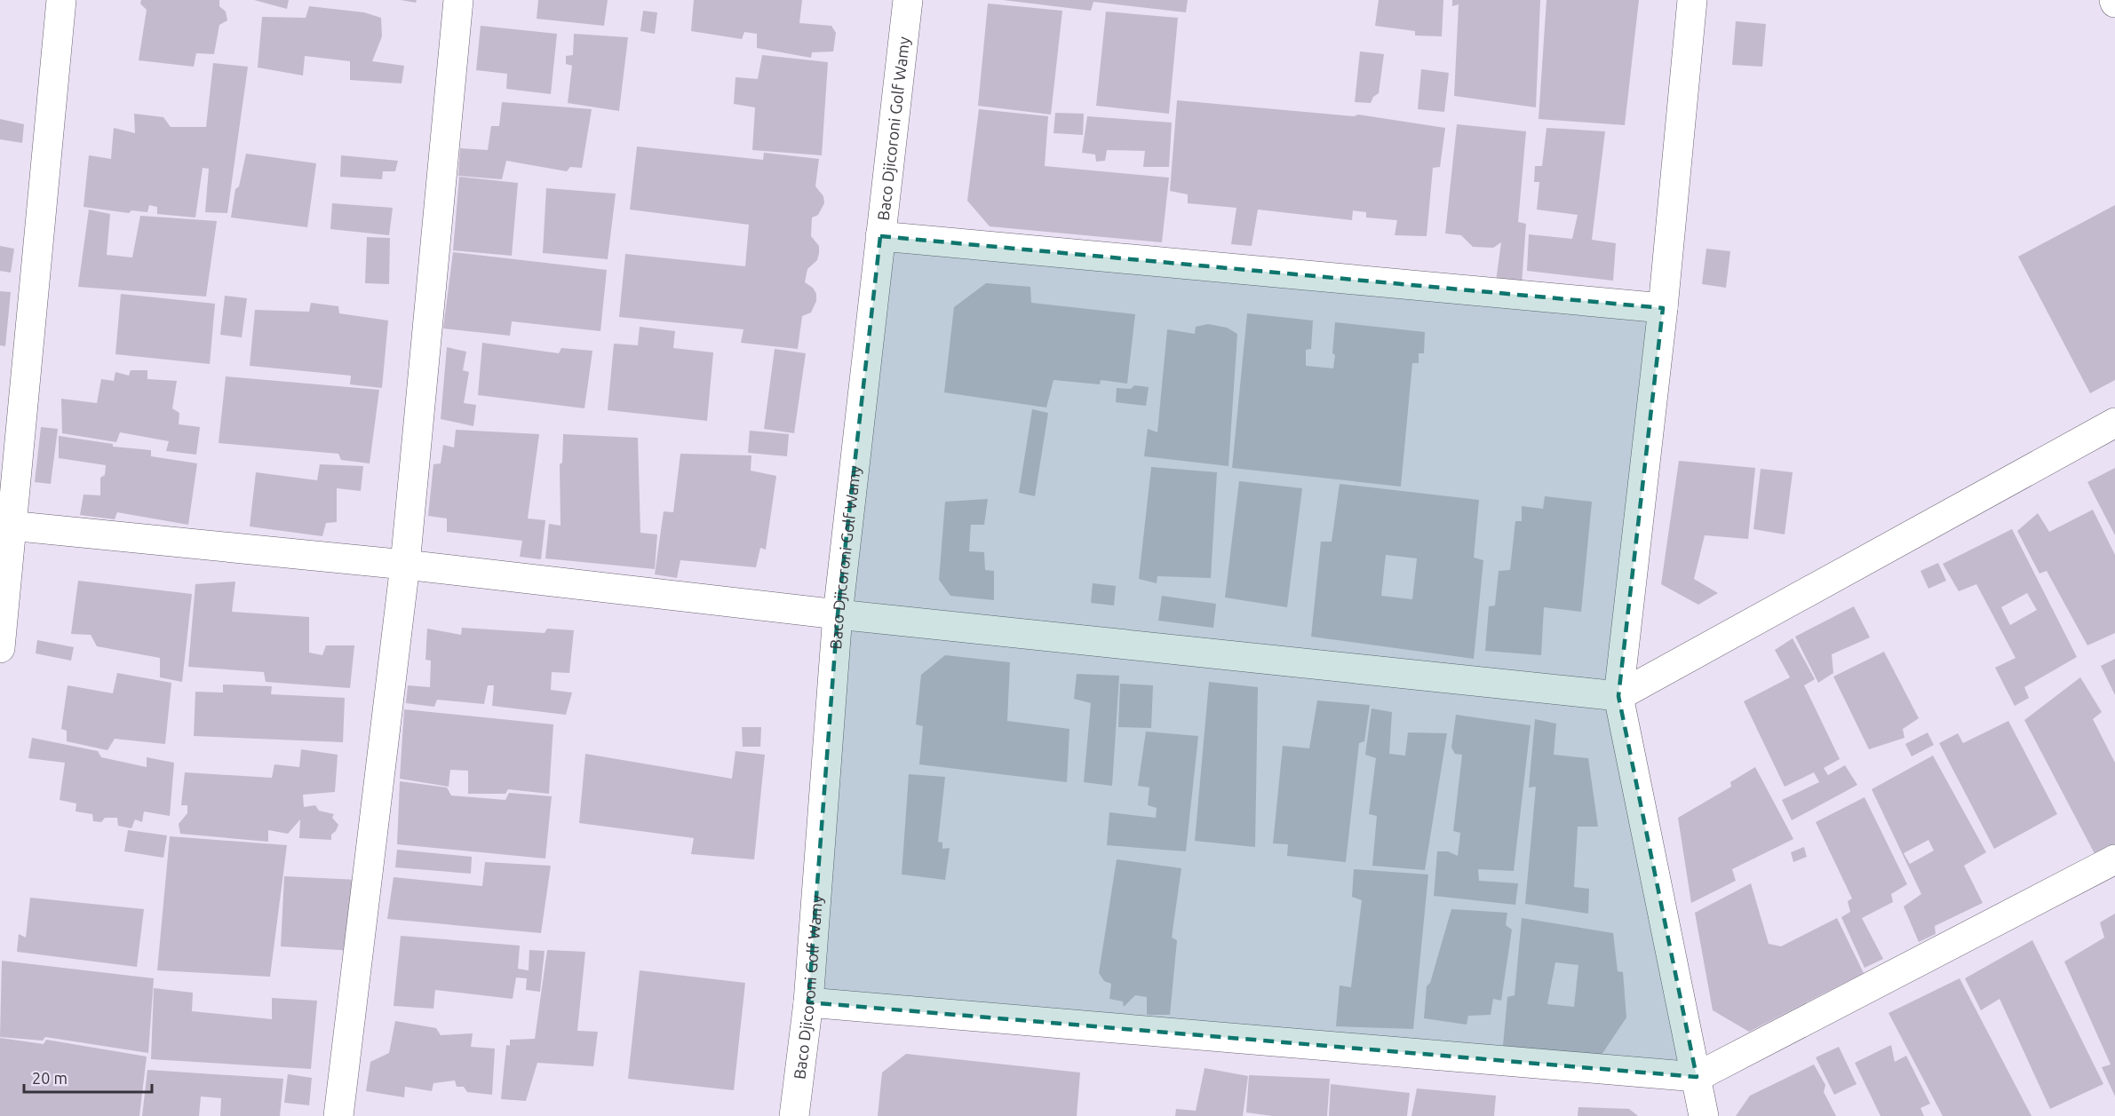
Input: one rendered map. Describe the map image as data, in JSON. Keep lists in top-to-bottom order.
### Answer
{
  "streets": {
    "street": ["Baco Djicoroni Golf Wamy"]
  },
  "scale_bar": "20 m"
}
